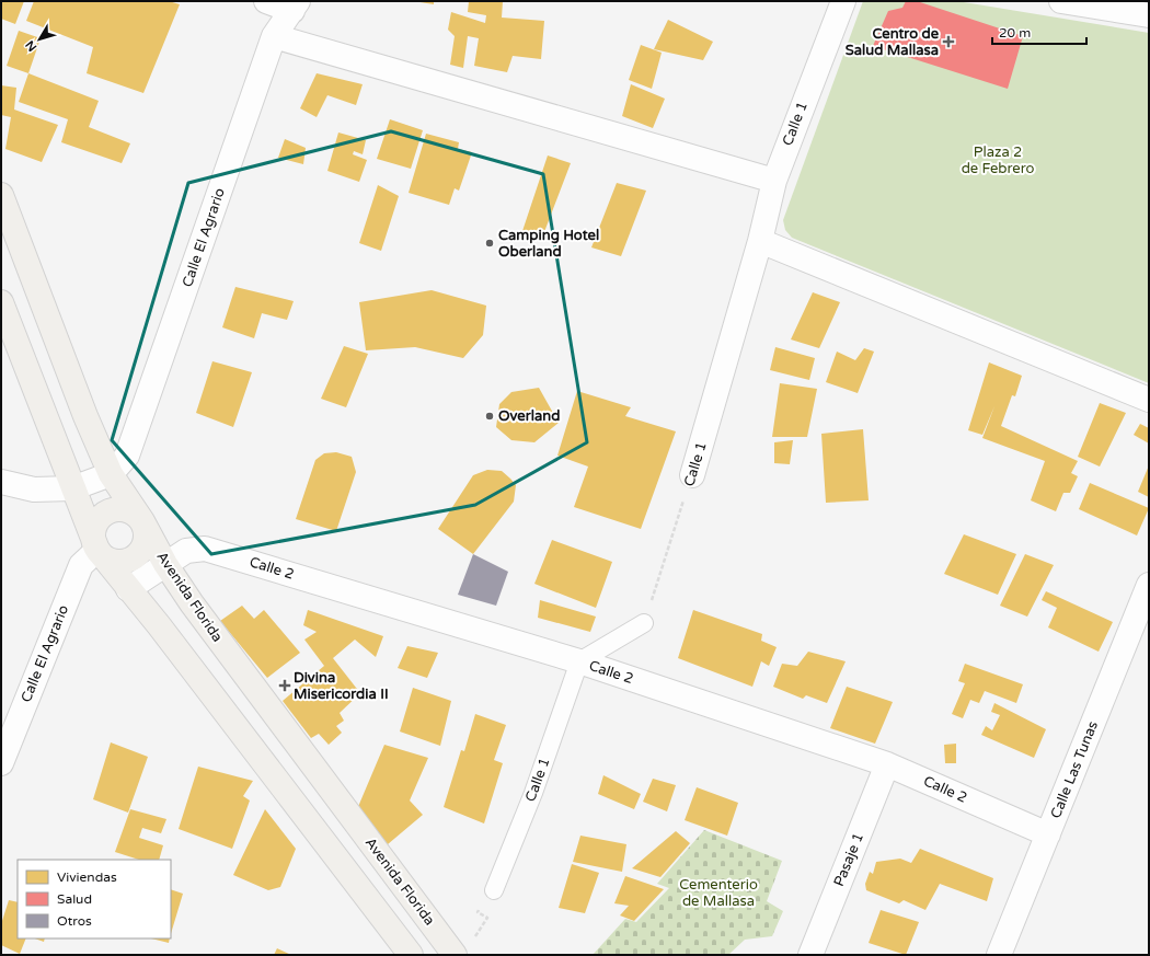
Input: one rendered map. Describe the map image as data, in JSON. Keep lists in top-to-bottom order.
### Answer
{
  "streets": {
    "main road": ["Avenida Florida"],
    "street": [
      "Calle 1",
      "Calle El Agrario",
      "Calle 2",
      "Calle Las Tunas",
      "Pasaje 1"
    ]
  },
  "crossings": [
    ["Calle 1", "Calle 2"],
    ["Calle El Agrario", "Avenida Florida"],
    ["Calle 2", "Avenida Florida"],
    ["Calle 2", "Calle Las Tunas"],
    ["Calle 2", "Pasaje 1"]
  ],
  "parks": ["Plaza 2 de Febrero", "Cementerio de Mallasa"],
  "places": {
    "health": ["Centro de Salud Mallasa", "Divina Misericordia II"],
    "other": ["Camping Hotel Oberland", "Overland"]
  },
  "legend": ["Viviendas", "Salud", "Otros"],
  "scale_bar": "20 m",
  "north": "bottom left"
}
